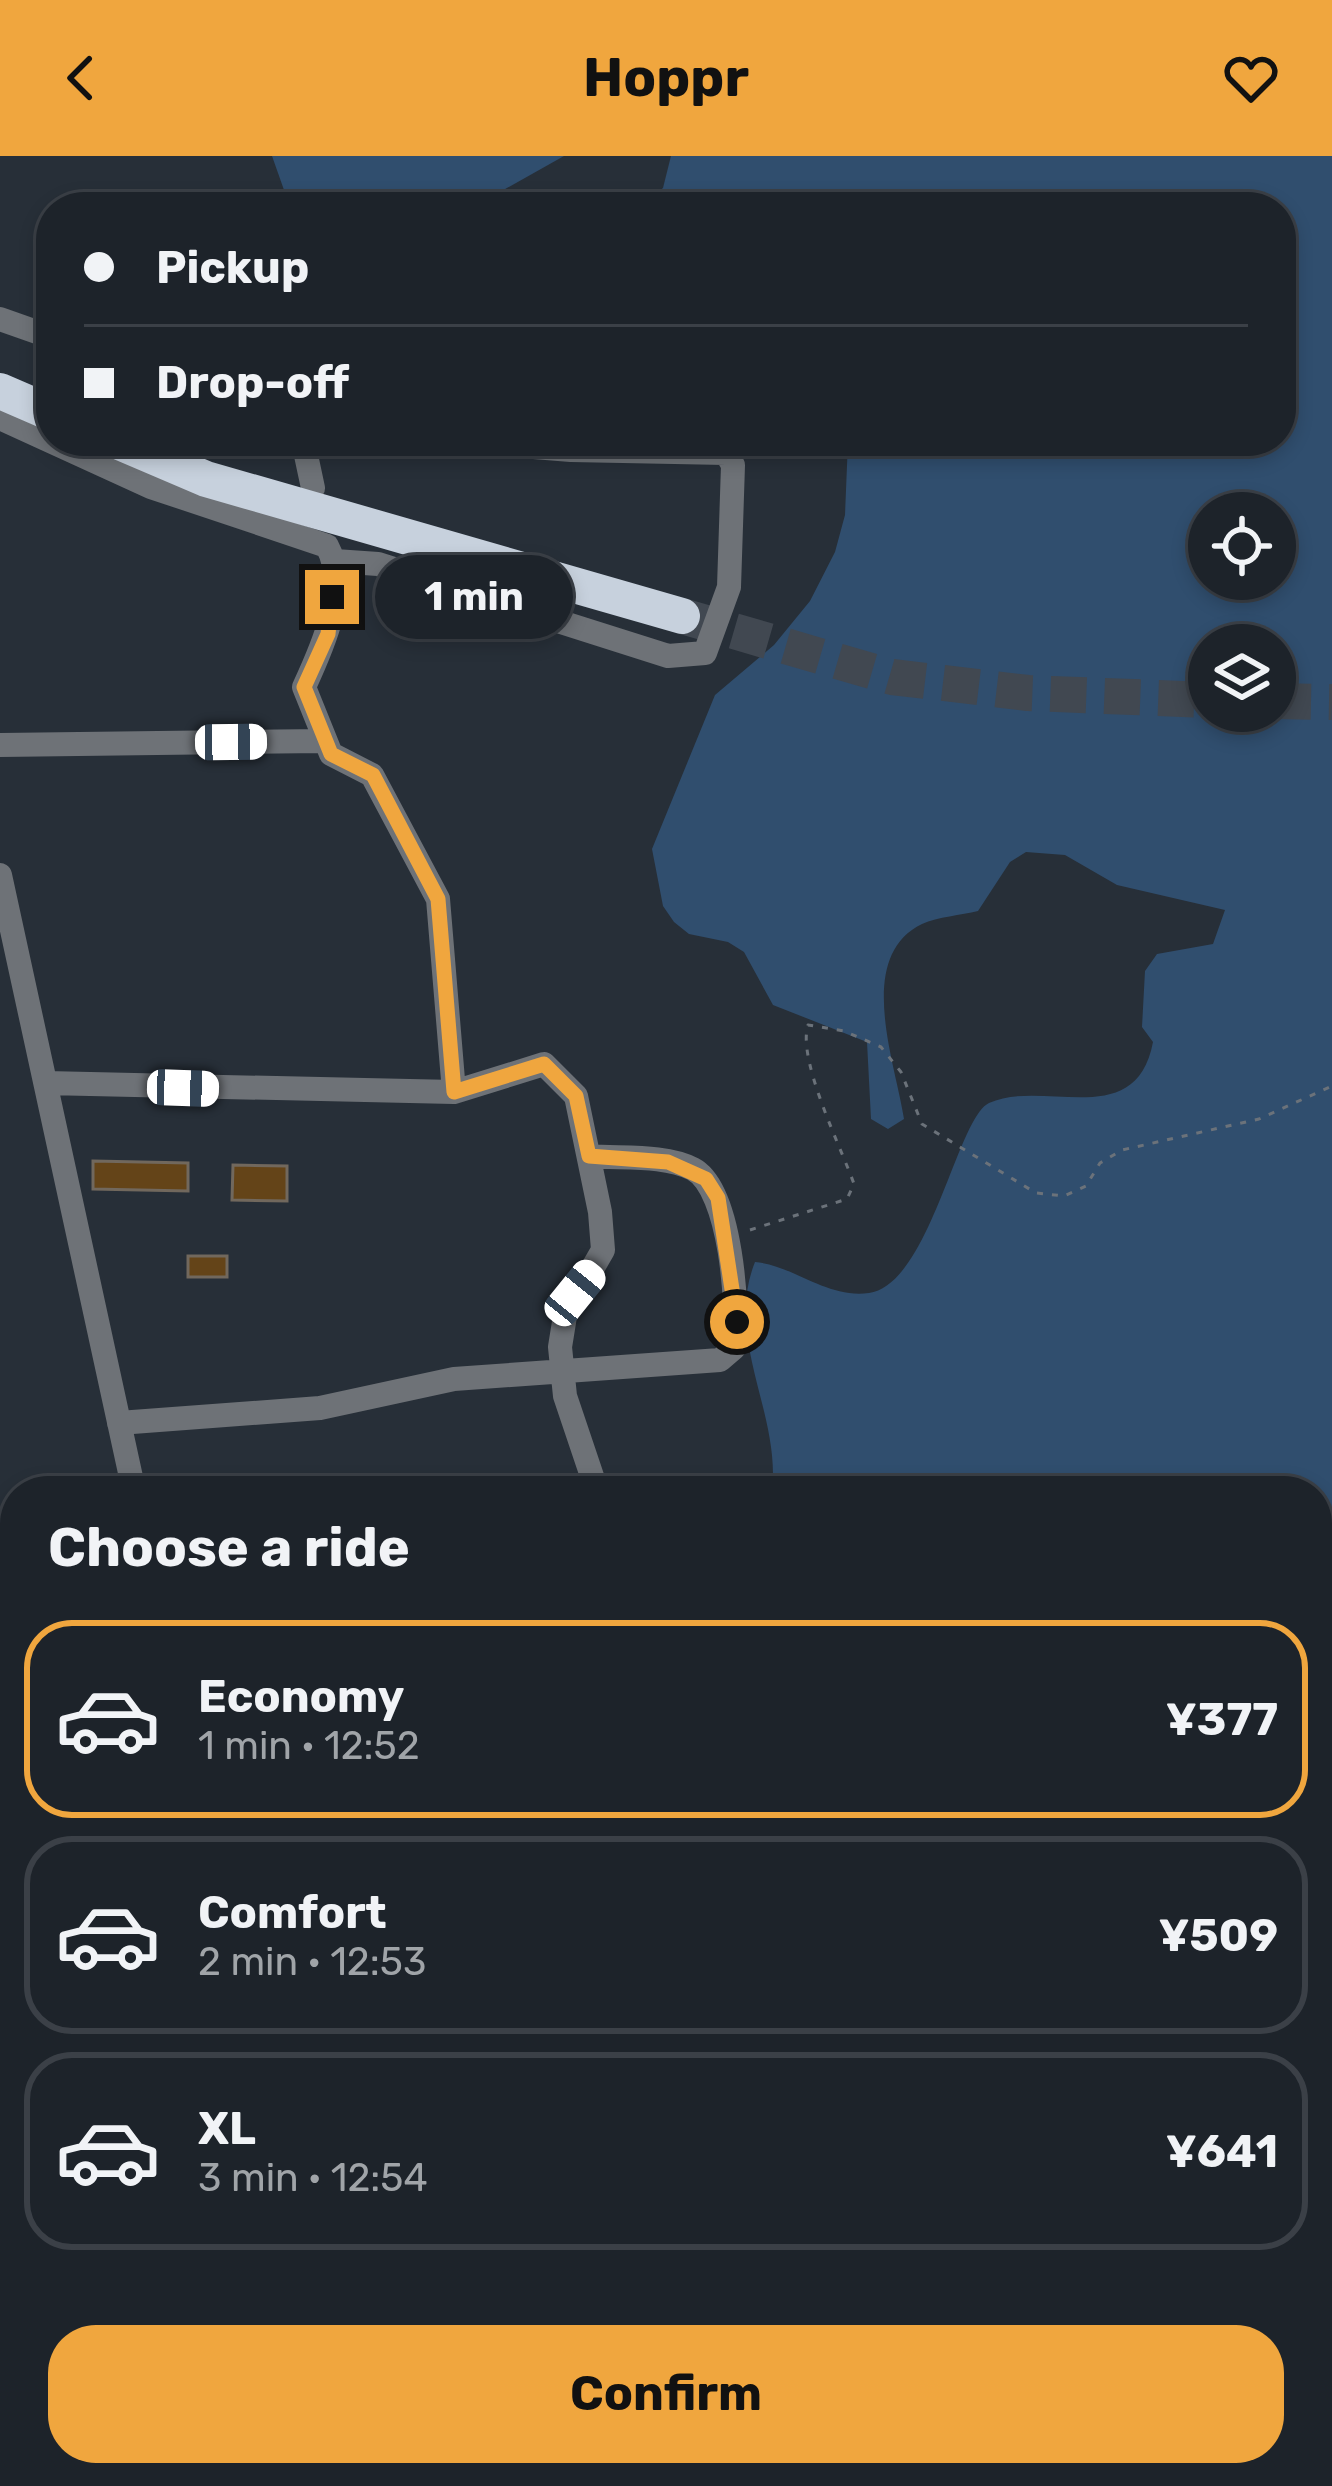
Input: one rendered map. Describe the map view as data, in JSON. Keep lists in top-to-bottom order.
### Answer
{
  "page": {
    "header": "Hoppr",
    "banner": ["Pickup", "Drop-off"],
    "bubble": "1 min",
    "heading": "Choose a ride",
    "list": [
      {
        "name": "Economy",
        "note": "1 min · 12:52",
        "value": "¥377"
      },
      {
        "name": "Comfort",
        "note": "2 min · 12:53",
        "value": "¥509"
      },
      {
        "name": "XL",
        "note": "3 min · 12:54",
        "value": "¥641"
      }
    ],
    "buttons": "Confirm"
  }
}
